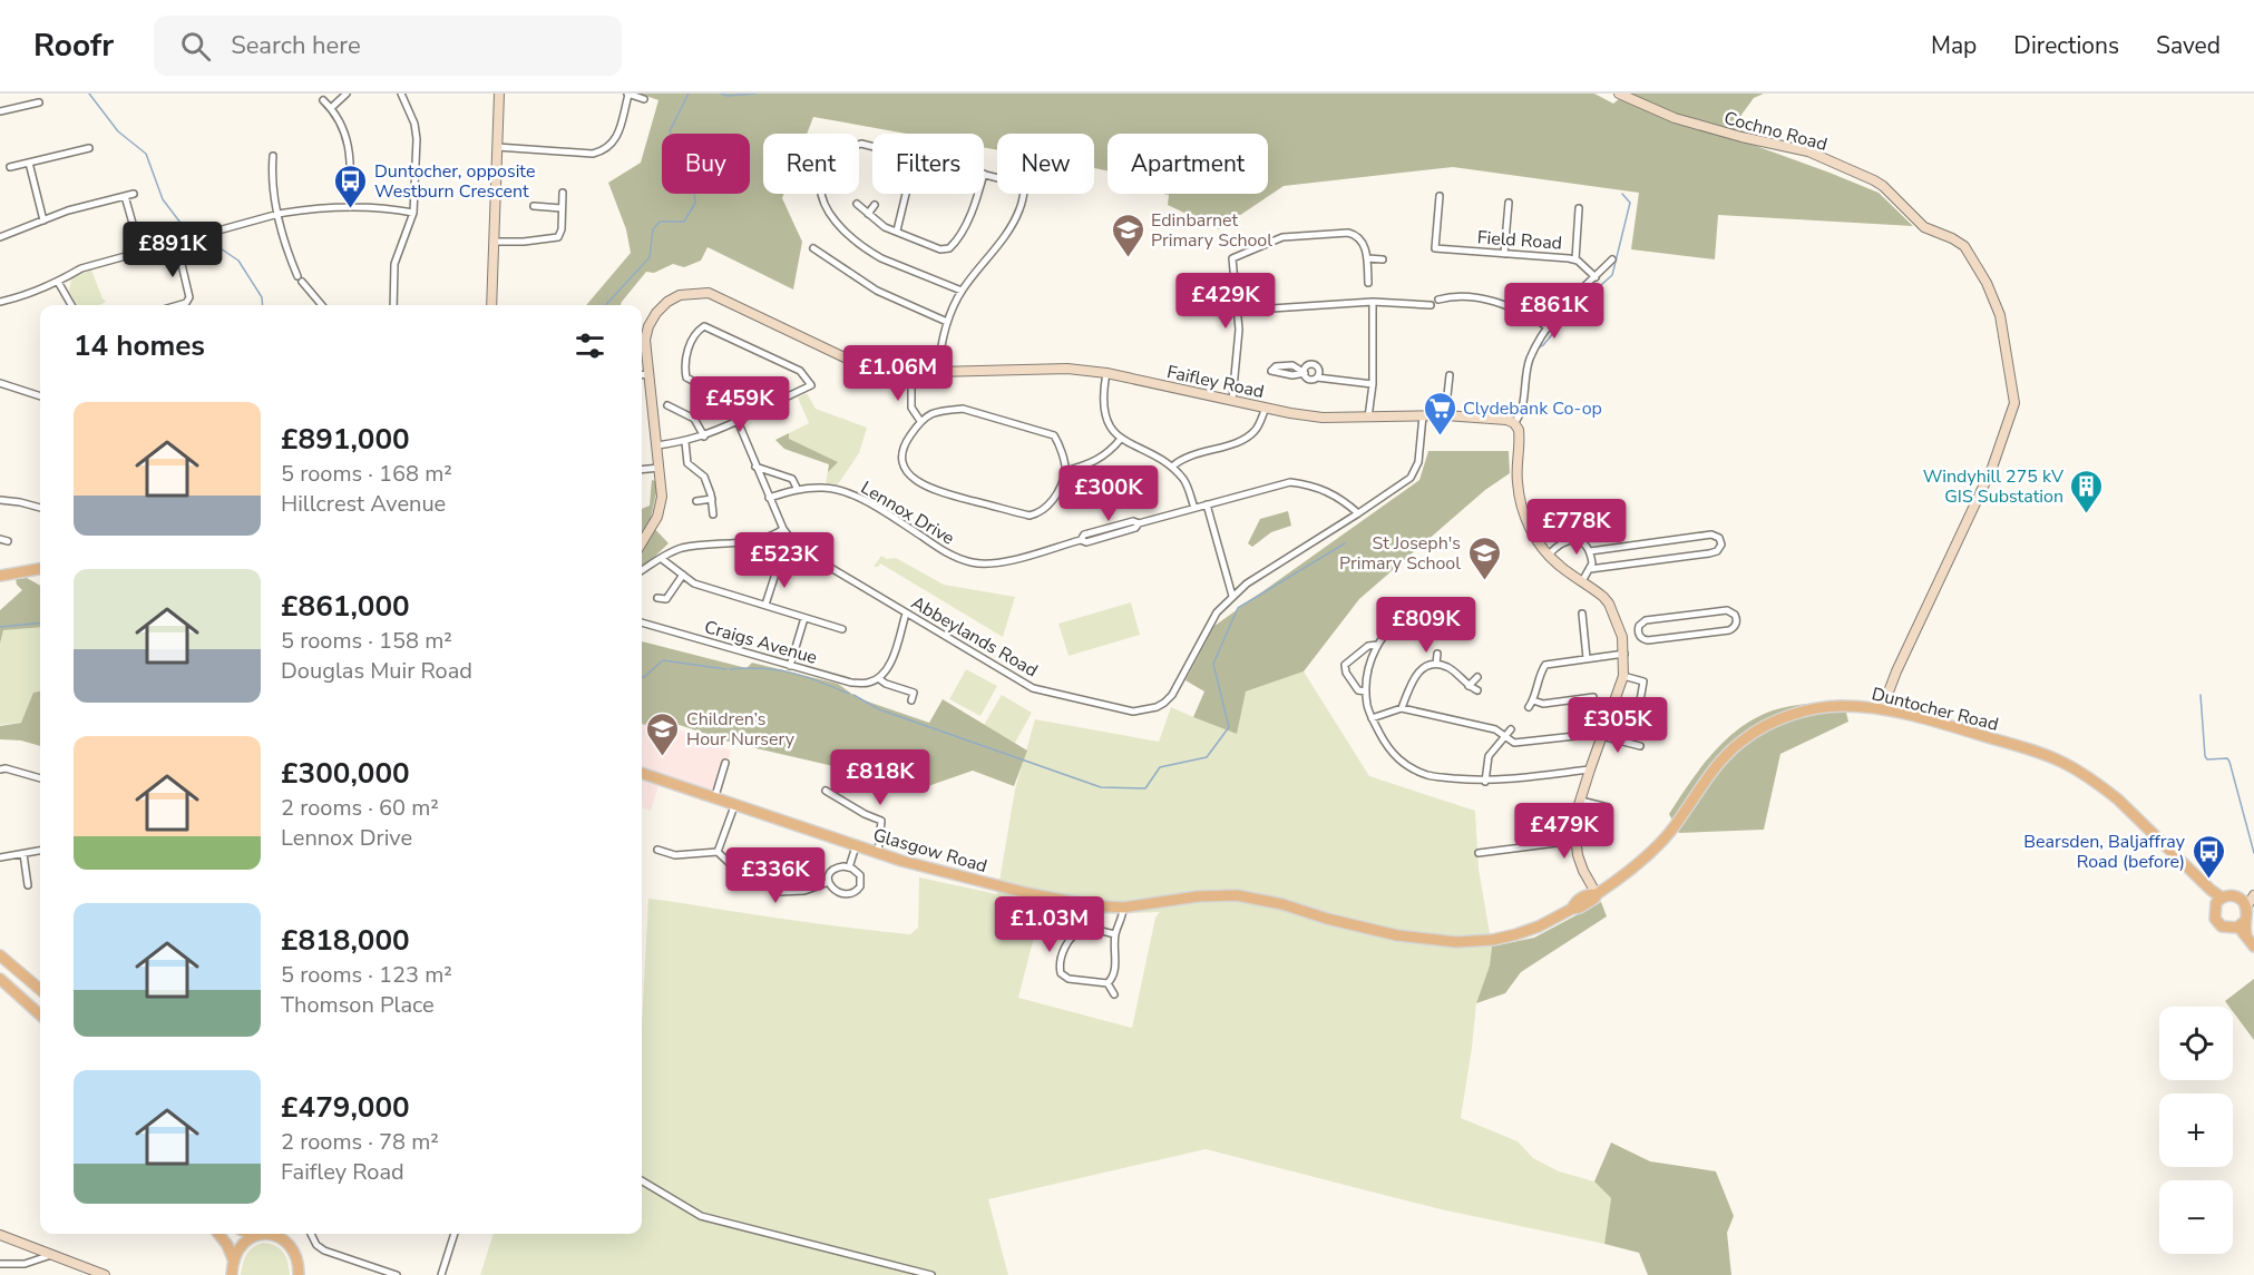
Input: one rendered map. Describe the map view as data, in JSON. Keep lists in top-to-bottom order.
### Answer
{
  "streets": {
    "main road": ["Duntocher Road", "Glasgow Road"],
    "street": [
      "Cochno Road",
      "Field Road",
      "Faifley Road",
      "Lennox Drive",
      "Abbeylands Road",
      "Craigs Avenue"
    ]
  },
  "crossings": [
    ["Cochno Road", "Duntocher Road"],
    ["Faifley Road", "Abbeylands Road"],
    ["Lennox Drive", "Abbeylands Road"],
    ["Duntocher Road", "Glasgow Road"]
  ],
  "places": {
    "bus stop": ["Duntocher, opposite Westburn Crescent", "Bearsden, Baljaffray Road (before)"],
    "school or university": ["Edinbarnet Primary School", "St Joseph's Primary School", "Children’s Hour Nursery"],
    "supermarket": ["Clydebank Co-op"],
    "building": ["Windyhill 275 kV GIS Substation"]
  },
  "page": {
    "header": "Roofr",
    "search": "Search here",
    "nav": ["Map", "Directions", "Saved"],
    "chip": [
      "Buy",
      "Rent",
      "Filters",
      "New",
      "Apartment"
    ],
    "price": [
      "£891K",
      "£429K",
      "£861K",
      "£1.06M",
      "£459K",
      "£300K",
      "£778K",
      "£523K",
      "£809K",
      "£305K",
      "£818K",
      "£479K",
      "£336K",
      "£1.03M"
    ],
    "heading": "14 homes",
    "list": [
      {
        "name": "£891,000",
        "note": "5 rooms · 168 m² · Hillcrest Avenue"
      },
      {
        "name": "£861,000",
        "note": "5 rooms · 158 m² · Douglas Muir Road"
      },
      {
        "name": "£300,000",
        "note": "2 rooms · 60 m² · Lennox Drive"
      },
      {
        "name": "£818,000",
        "note": "5 rooms · 123 m² · Thomson Place"
      },
      {
        "name": "£479,000",
        "note": "2 rooms · 78 m² · Faifley Road"
      }
    ],
    "map_buttons": ["+", "−"]
  }
}
